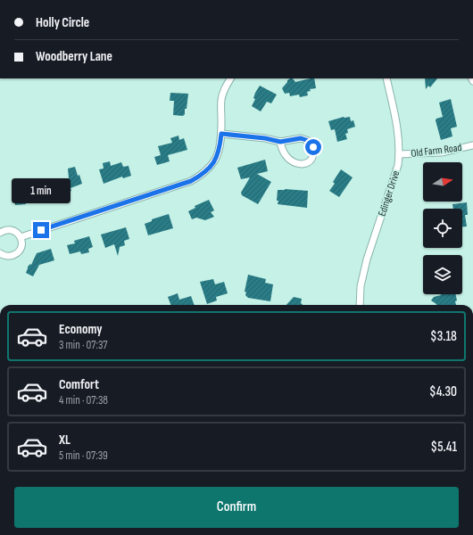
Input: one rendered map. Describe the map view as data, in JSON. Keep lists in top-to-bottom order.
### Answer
{
  "streets": {
    "street": ["Old Farm Road", "Edinger Drive"]
  },
  "crossings": [
    ["Old Farm Road", "Edinger Drive"]
  ],
  "north": "right",
  "page": {
    "banner": ["Holly Circle", "Woodberry Lane"],
    "bubble": "1 min",
    "list": [
      {
        "name": "Economy",
        "note": "3 min · 07:37",
        "value": "$3.18"
      },
      {
        "name": "Comfort",
        "note": "4 min · 07:38",
        "value": "$4.30"
      },
      {
        "name": "XL",
        "note": "5 min · 07:39",
        "value": "$5.41"
      }
    ],
    "buttons": "Confirm"
  }
}
